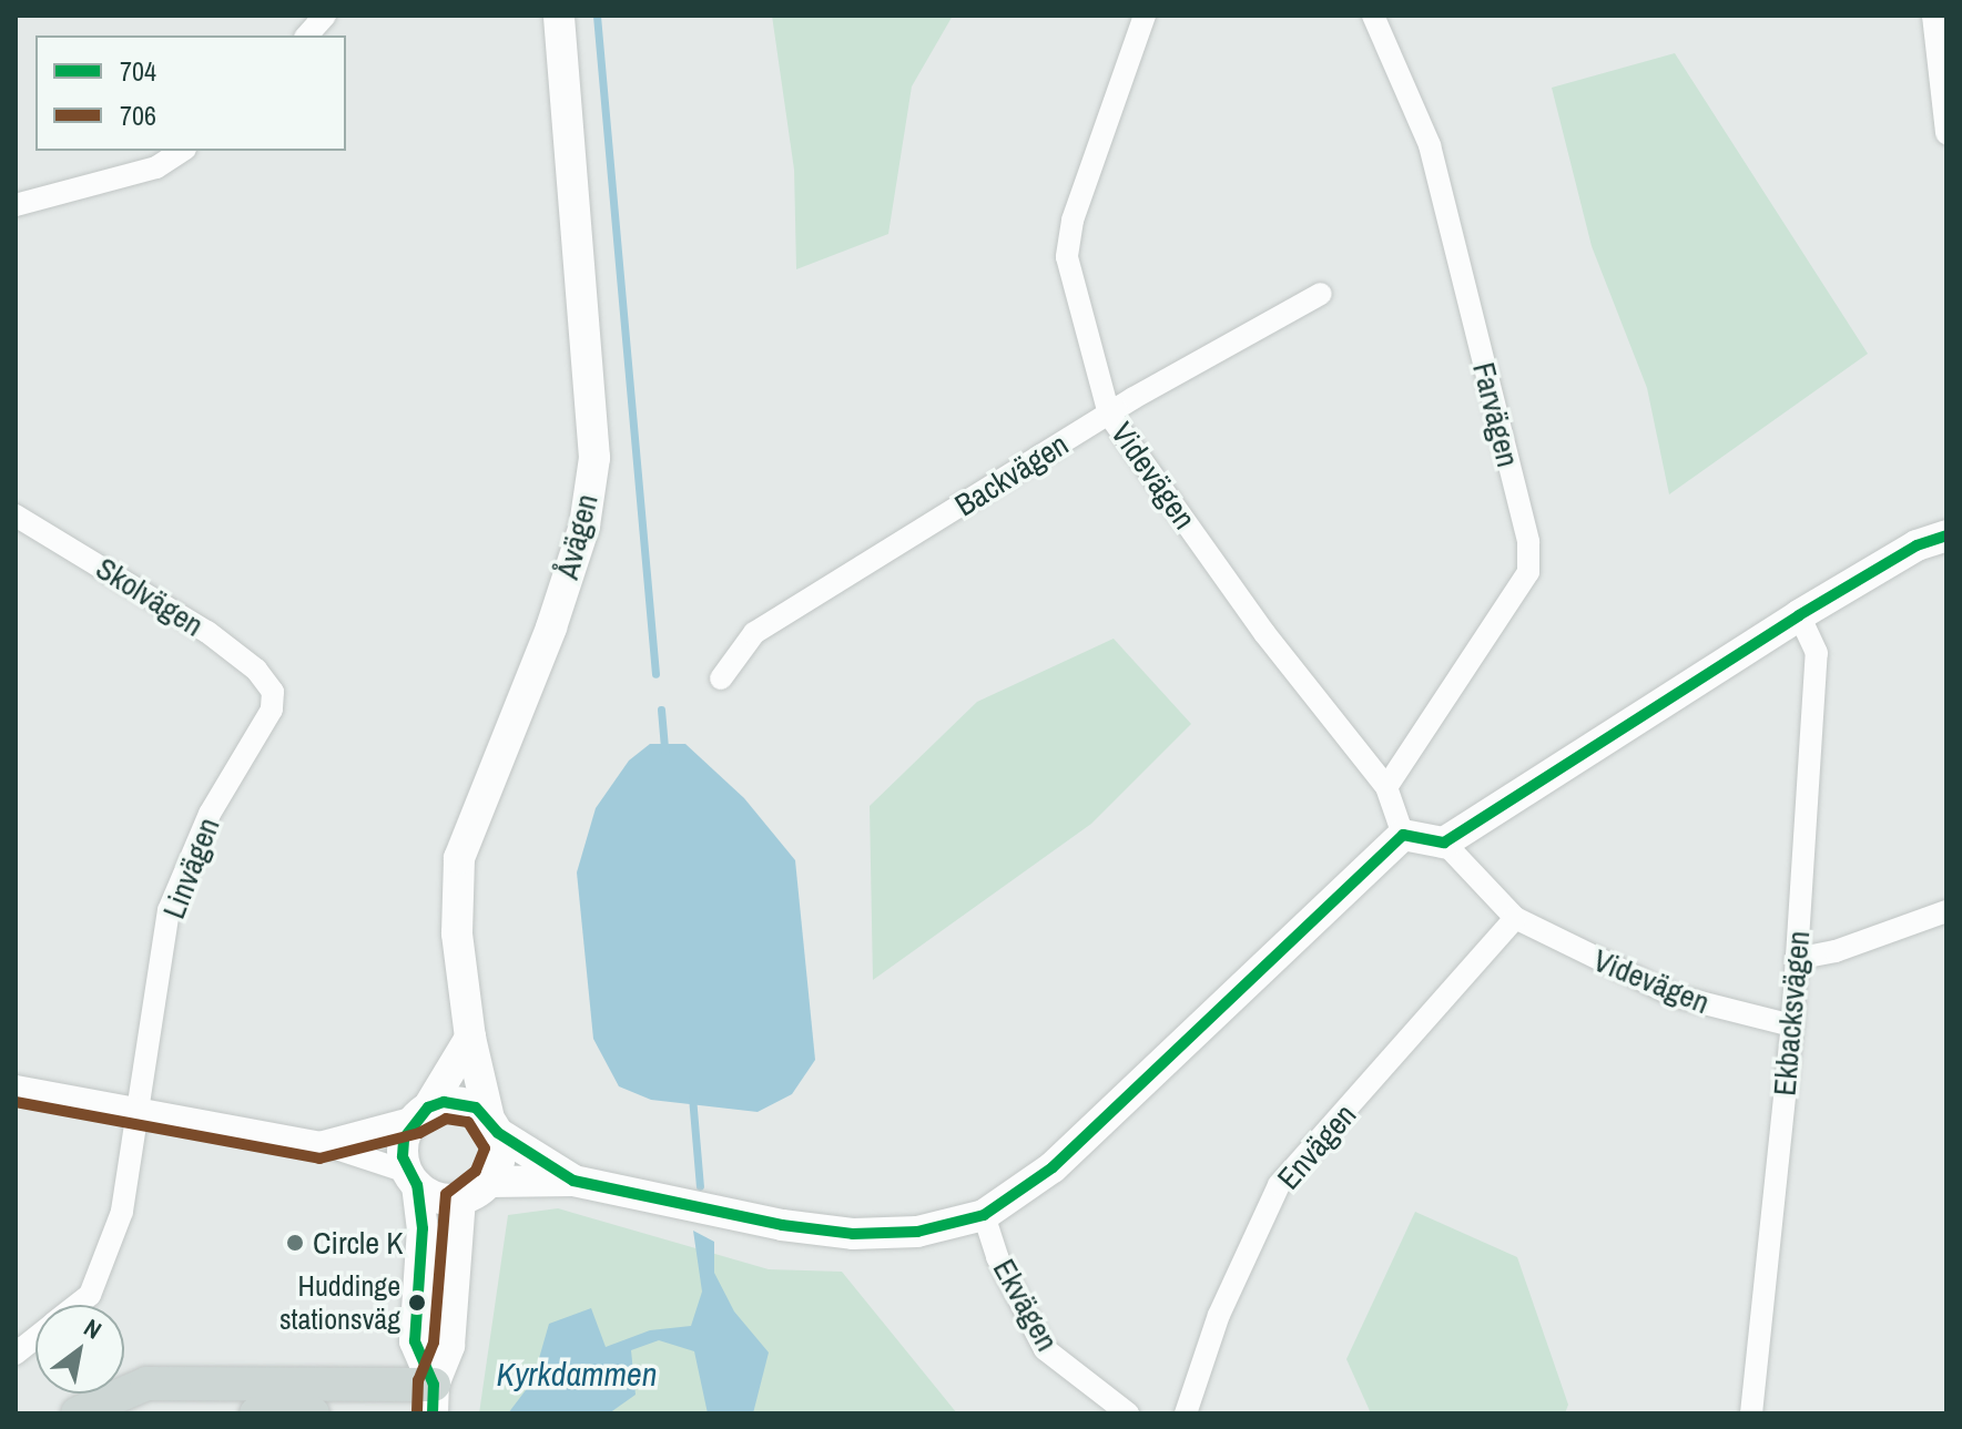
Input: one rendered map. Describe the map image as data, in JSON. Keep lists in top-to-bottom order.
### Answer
{
  "streets": {
    "street": [
      "Farvägen",
      "Backvägen",
      "Videvägen",
      "Åvägen",
      "Skolvägen",
      "Linvägen",
      "Ekbacksvägen",
      "Envägen",
      "Ekvägen"
    ]
  },
  "crossings": [
    ["Farvägen", "Videvägen"],
    ["Backvägen", "Videvägen"],
    ["Videvägen", "Ekbacksvägen"],
    ["Videvägen", "Envägen"],
    ["Skolvägen", "Linvägen"]
  ],
  "water": ["Kyrkdammen"],
  "places": ["Circle K", "Huddinge stationsväg"],
  "lines": ["transit line 704", "transit line 706"],
  "legend": ["704", "706"],
  "north": "top right"
}
